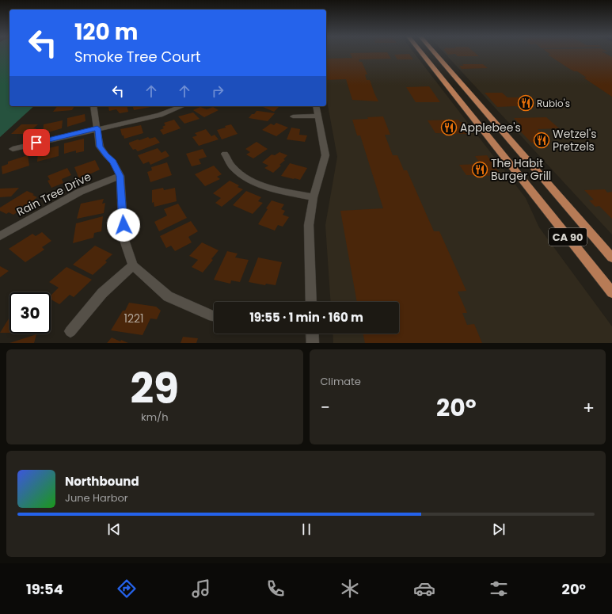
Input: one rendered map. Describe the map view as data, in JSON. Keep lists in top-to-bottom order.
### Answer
{
  "streets": {
    "main road": ["CA 90"],
    "street": ["Rain Tree Drive"]
  },
  "places": {
    "restaurant": [
      "Rubio's",
      "Applebee's",
      "Wetzel's Pretzels",
      "The Habit Burger Grill"
    ]
  },
  "house_numbers": ["1221"],
  "page": {
    "turn": ["120 m", "Smoke Tree Court"],
    "limit": "30",
    "trip": "19:55 · 1 min · 160 m",
    "tile": [
      ["29", "km/h"],
      "Climate"
    ],
    "heat": ["−", "20°", "+"],
    "song": ["Northbound", "June Harbor"],
    "tabs": ["19:54", "20°"]
  }
}
